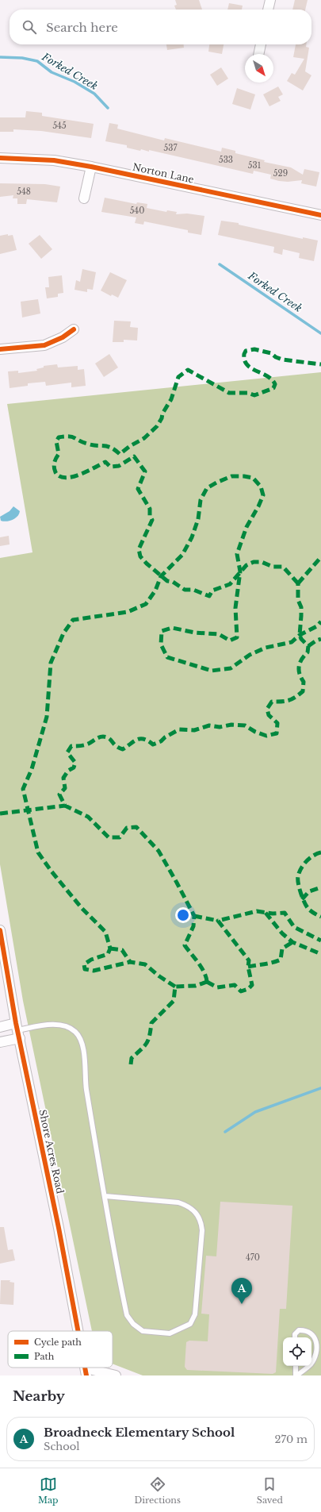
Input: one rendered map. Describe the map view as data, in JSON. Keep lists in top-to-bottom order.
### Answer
{
  "streets": {
    "street": ["Norton Lane", "Shore Acres Road"]
  },
  "water": ["Forked Creek"],
  "house_numbers": [
    "545",
    "537",
    "533",
    "531",
    "529",
    "548",
    "540",
    "470"
  ],
  "legend": ["Cycle path", "Path"],
  "north": "bottom right",
  "page": {
    "search": "Search here",
    "pins": "A",
    "heading": "Nearby",
    "list": [
      {
        "mark": "A",
        "name": "Broadneck Elementary School",
        "note": "School",
        "value": "270 m"
      }
    ],
    "nav": ["Map", "Directions", "Saved"]
  }
}
